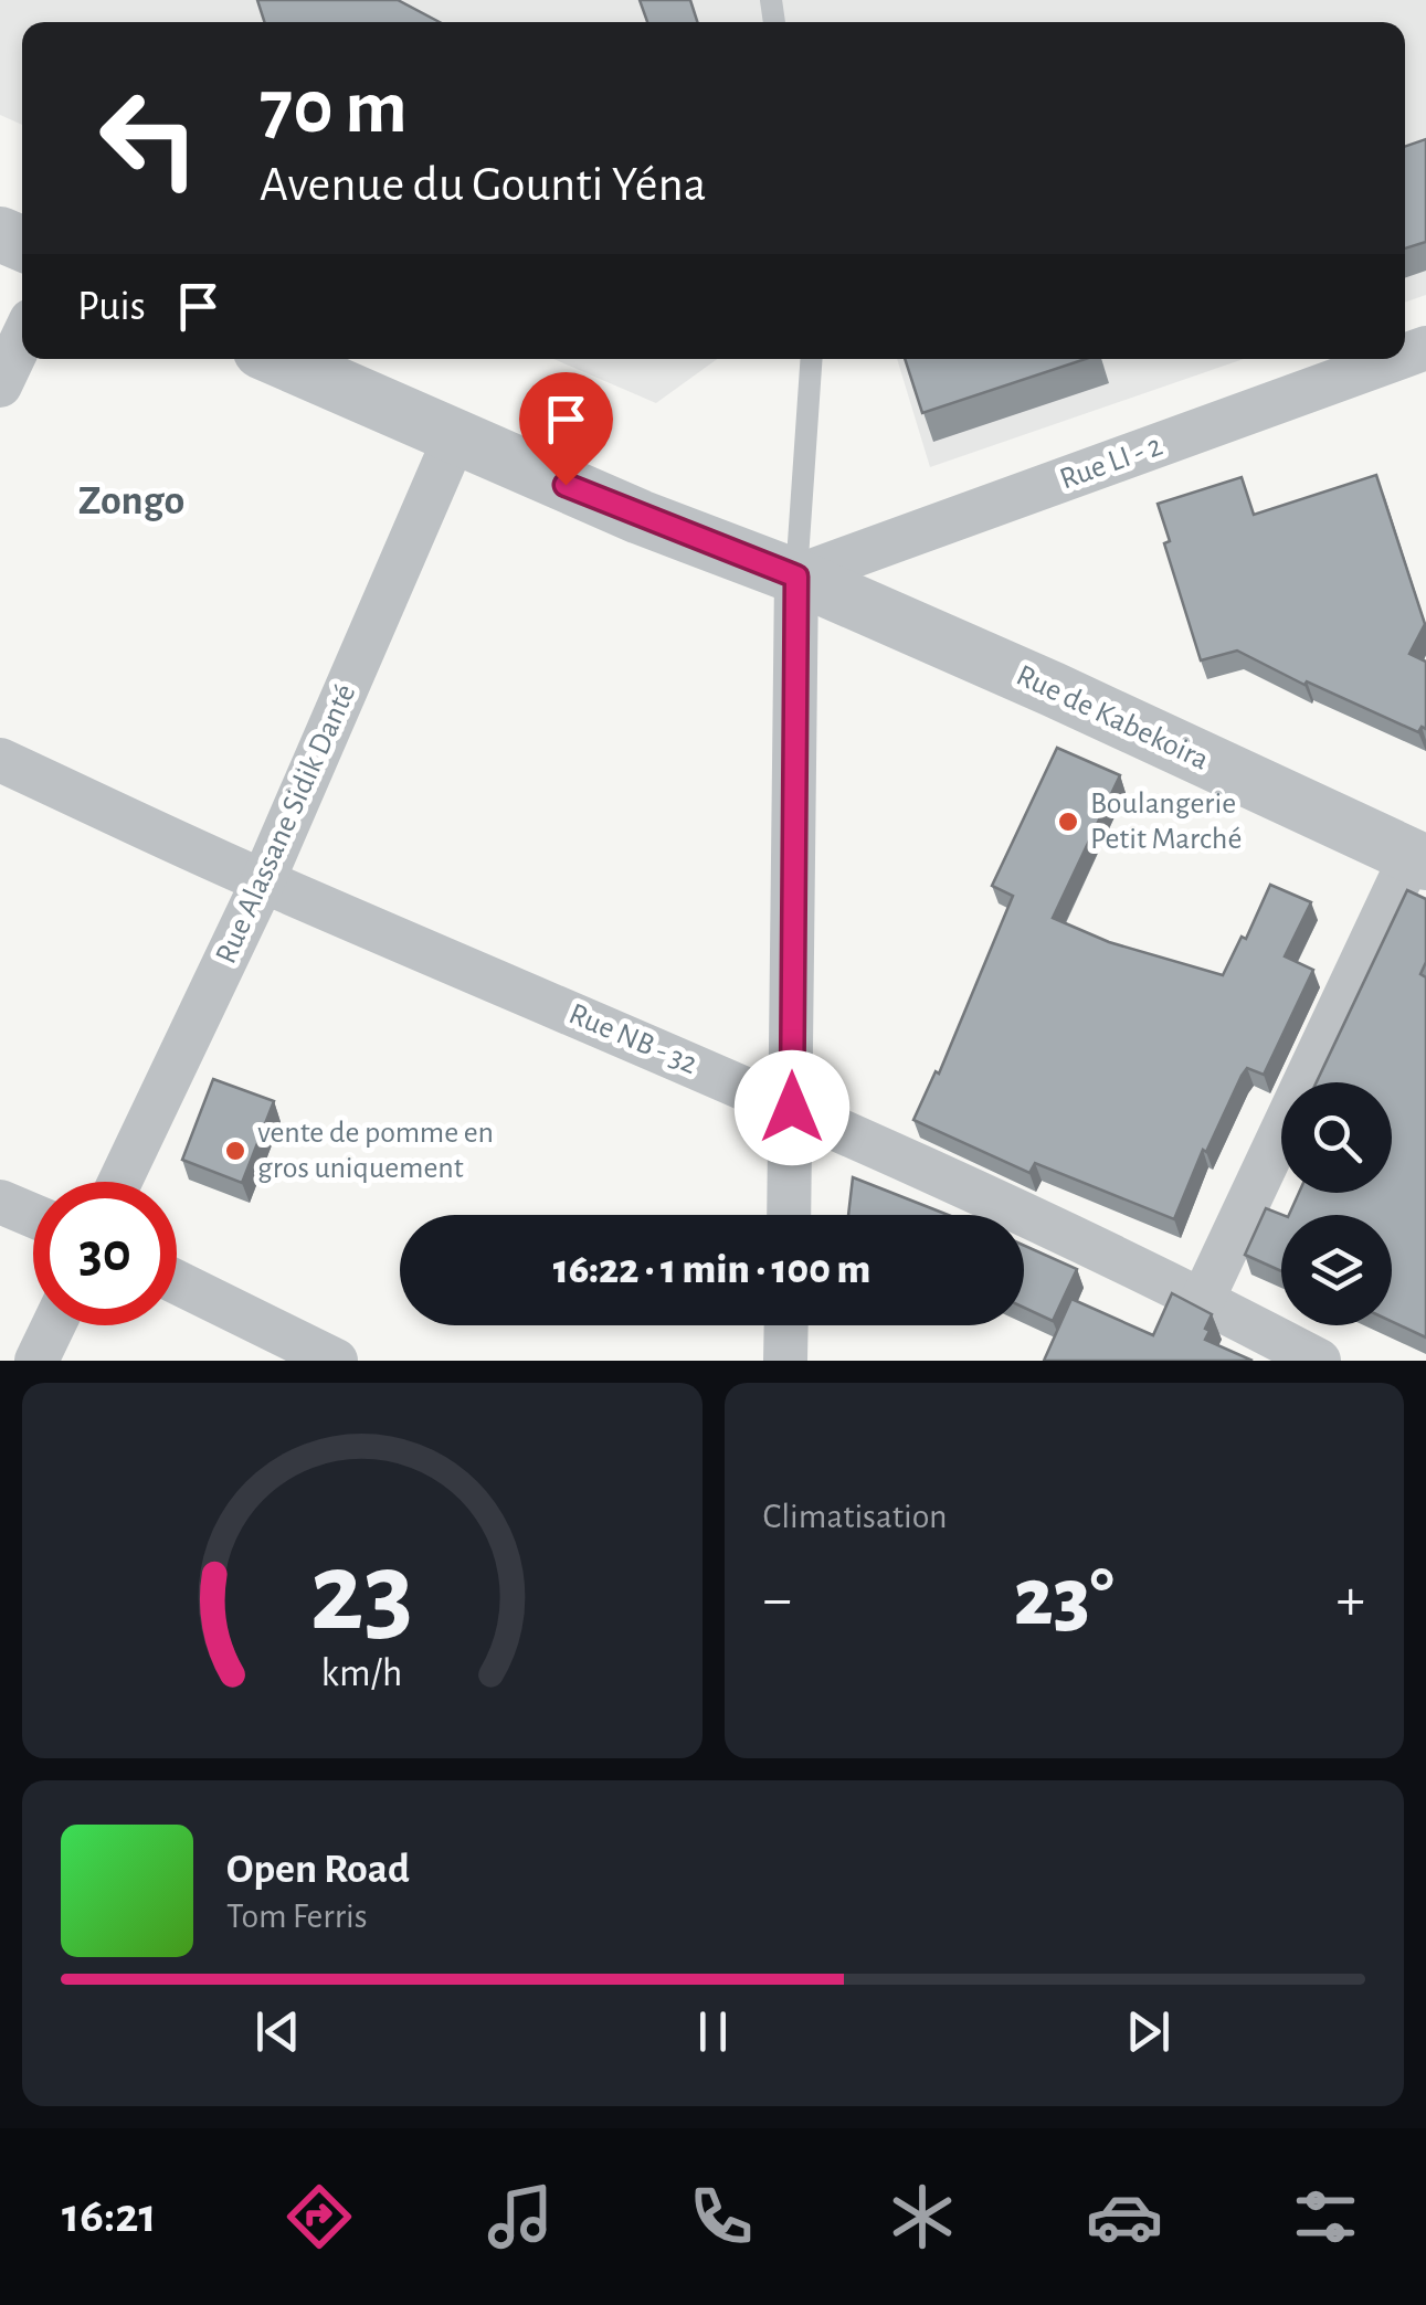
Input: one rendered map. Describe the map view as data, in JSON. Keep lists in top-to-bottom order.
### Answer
{
  "streets": {
    "street": [
      "Rue LI - 2",
      "Rue de Kabekoira",
      "Rue Alassane Sidik Danté",
      "Rue NB - 32"
    ]
  },
  "crossings": [
    ["Rue LI - 2", "Rue de Kabekoira"],
    ["Rue de Kabekoira", "Rue Alassane Sidik Danté"],
    ["Rue Alassane Sidik Danté", "Rue NB - 32"]
  ],
  "districts": ["Zongo"],
  "places": ["Boulangerie Petit Marché", "vente de pomme en gros uniquement"],
  "page": {
    "turn": ["70 m", "Avenue du Gounti Yéna"],
    "then": "Puis",
    "limit": "30",
    "trip": "16:22 · 1 min · 100 m",
    "tile": "Climatisation",
    "heat": ["−", "23°", "+"],
    "song": ["Open Road", "Tom Ferris"],
    "tabs": "16:21",
    "gauge": ["23", "km/h"]
  }
}
